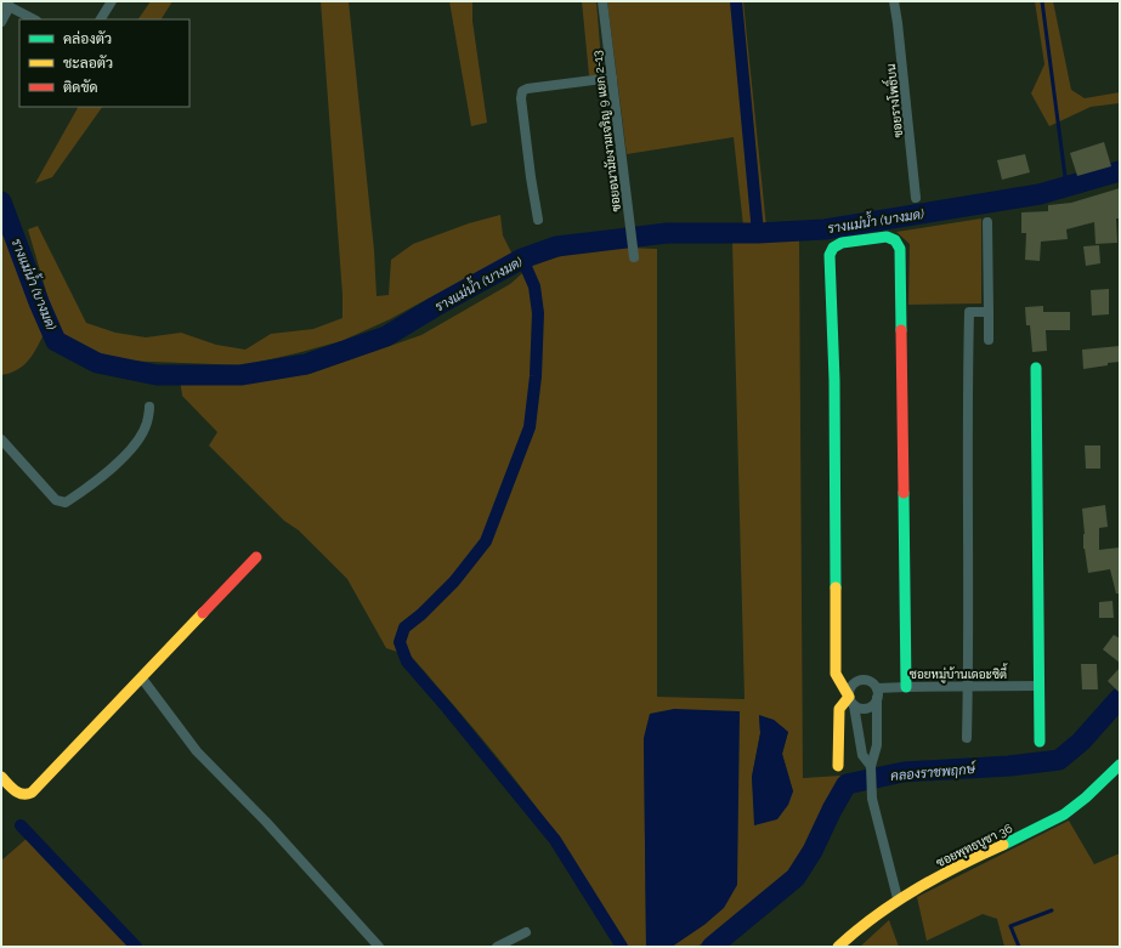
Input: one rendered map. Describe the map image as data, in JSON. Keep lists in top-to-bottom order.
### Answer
{
  "streets": {
    "street": [
      "ซอยรางโพธิ์บน",
      "ซอยอนามัยงามเจริญ 9 แยก 2-13",
      "ซอยหมู่บ้านเดอะซิตี้",
      "ซอยพุทธบูชา 36"
    ]
  },
  "water": ["รางแม่น้ำ (บางมด)", "คลองราชพฤกษ์"],
  "legend": ["คล่องตัว", "ชะลอตัว", "ติดขัด"]
}
